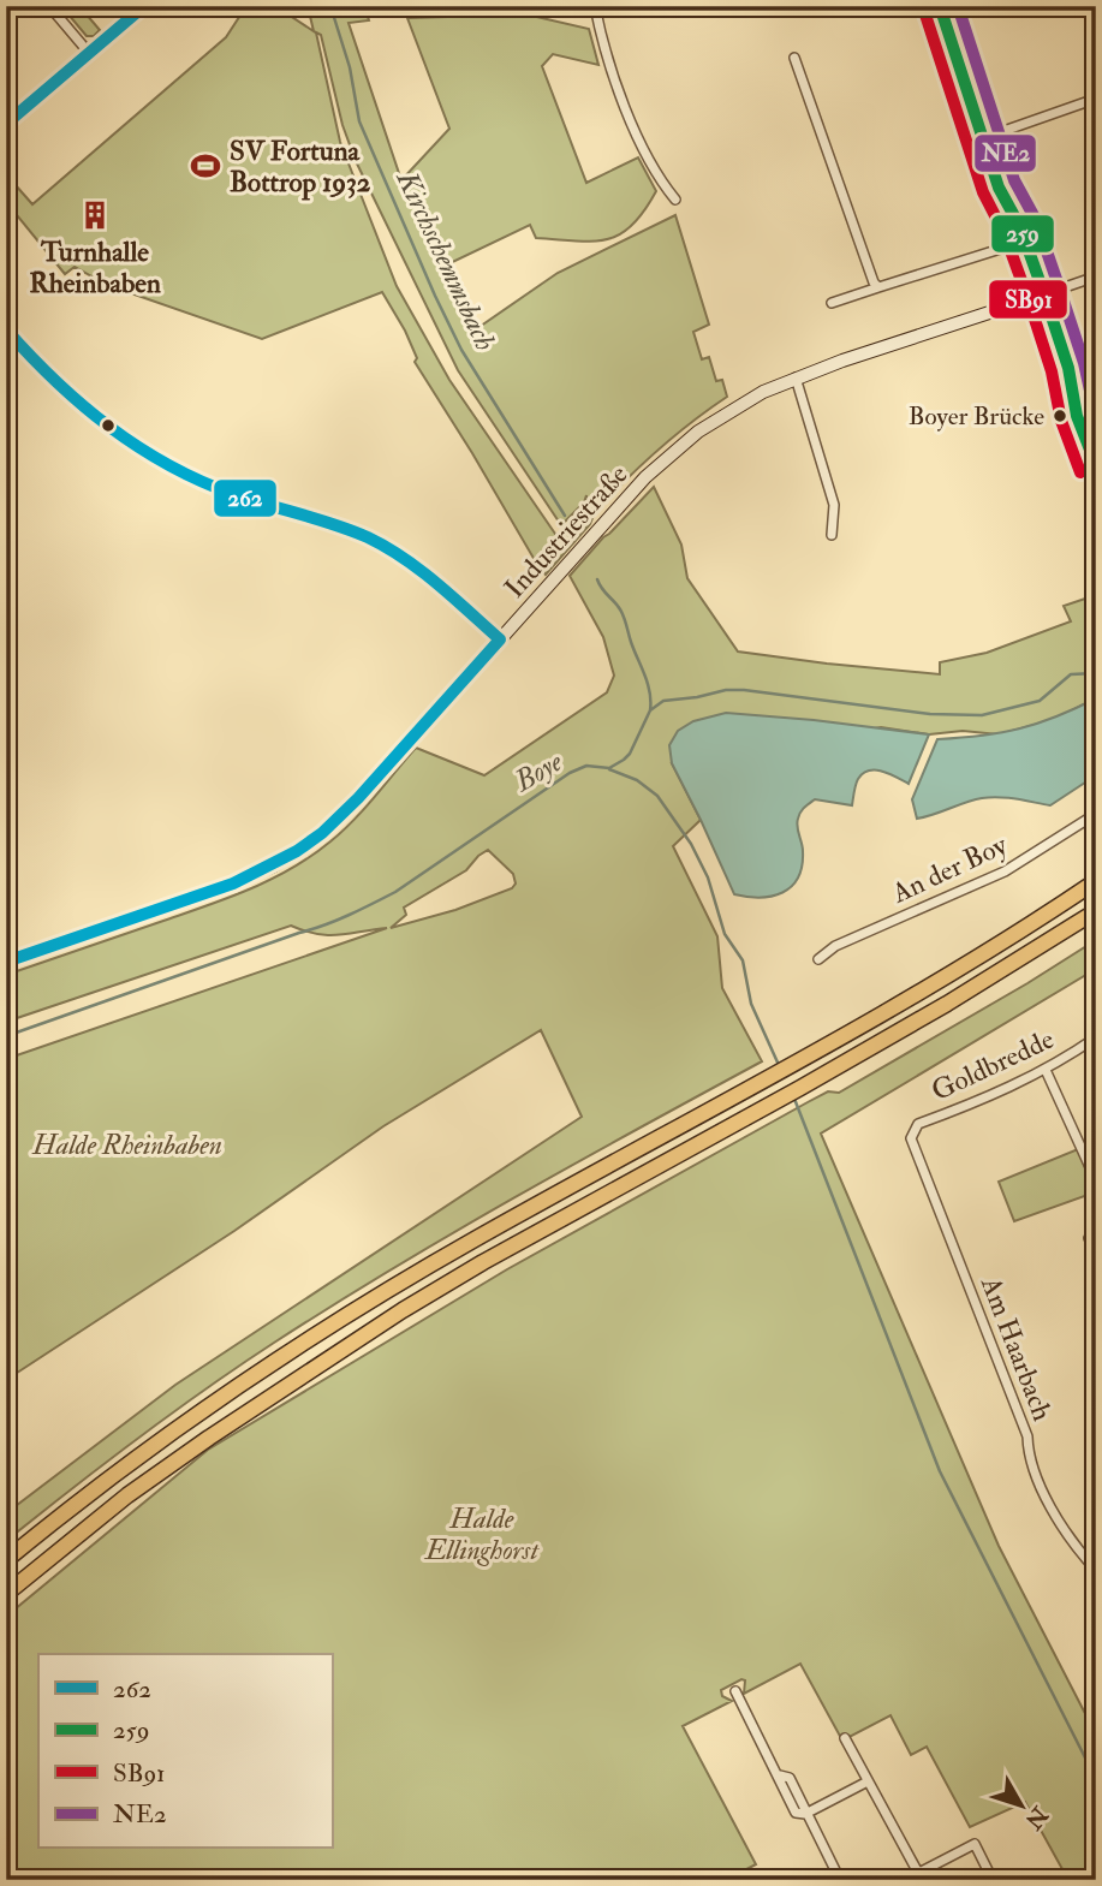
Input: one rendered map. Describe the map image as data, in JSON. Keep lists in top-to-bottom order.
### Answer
{
  "streets": {
    "street": [
      "Industriestraße",
      "An der Boy",
      "Goldbredde",
      "Am Haarbach"
    ]
  },
  "crossings": [
    ["Goldbredde", "Am Haarbach"]
  ],
  "water": ["Kirchschemmsbach", "Boye"],
  "parks": ["Halde Rheinbaben", "Halde Ellinghorst"],
  "places": {
    "sports": ["SV Fortuna Bottrop 1932"],
    "building": ["Turnhalle Rheinbaben"],
    "other": ["Boyer Brücke"]
  },
  "lines": [
    "transit line 262",
    "transit line 259",
    "transit line NE2",
    "transit line SB91"
  ],
  "legend": [
    "262",
    "259",
    "SB91",
    "NE2"
  ],
  "north": "bottom right"
}
